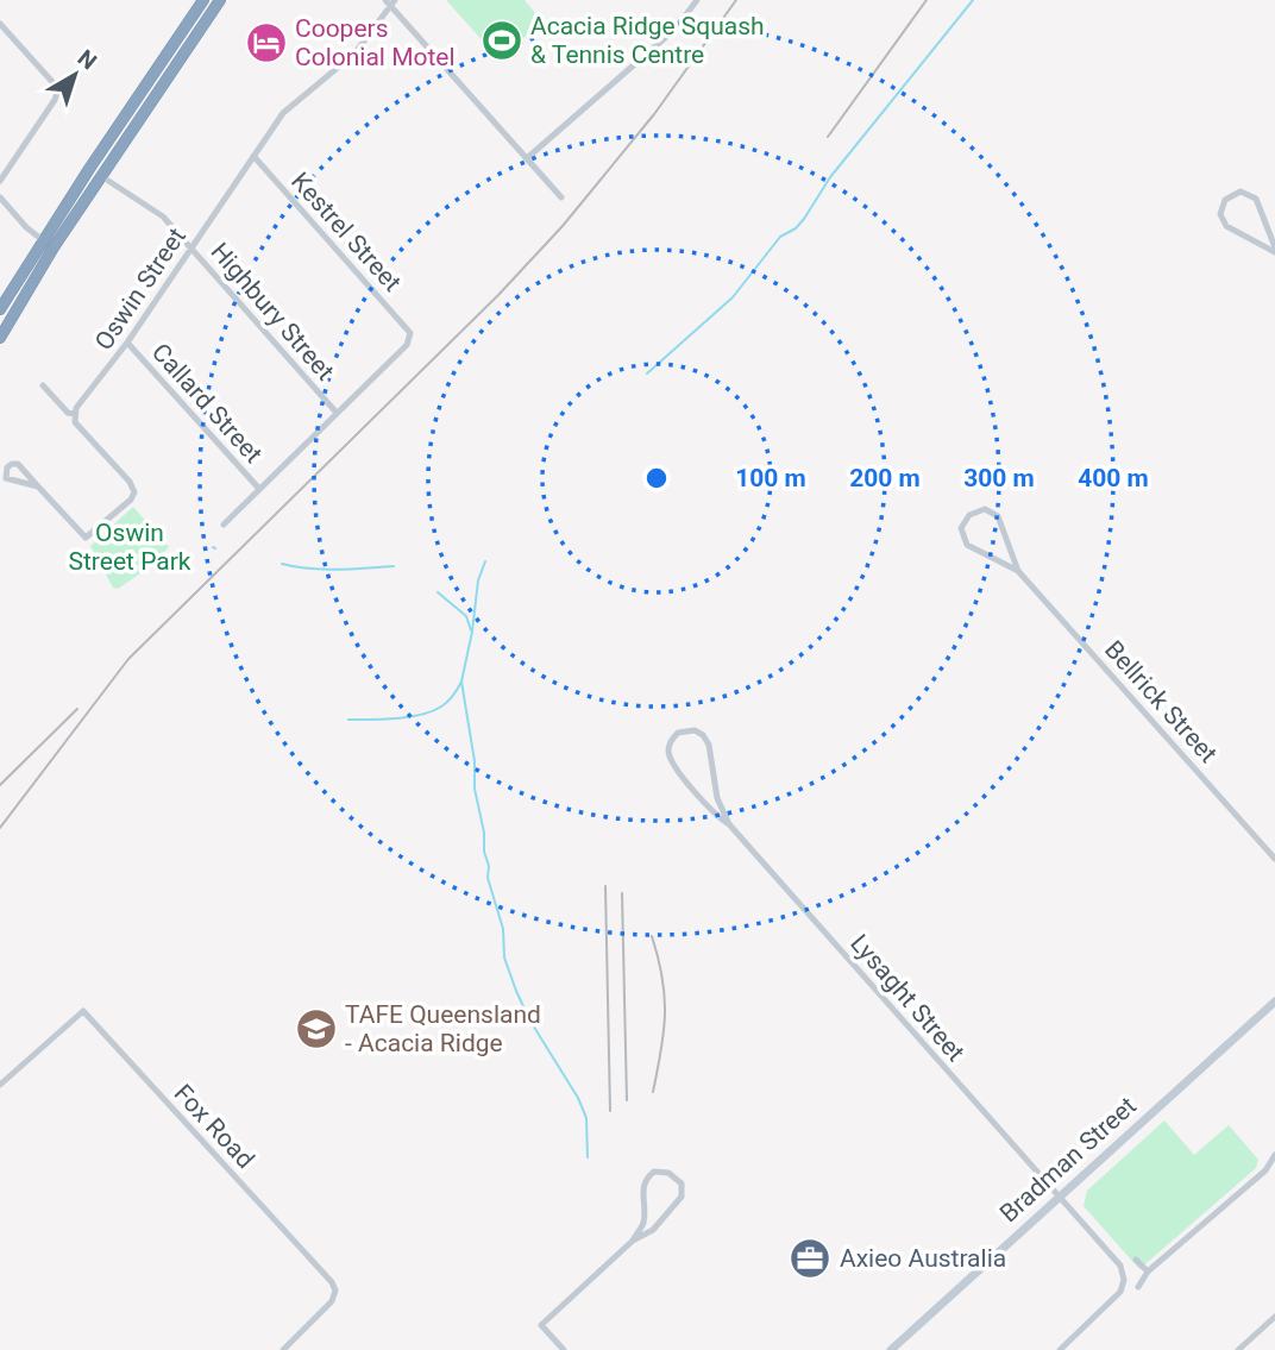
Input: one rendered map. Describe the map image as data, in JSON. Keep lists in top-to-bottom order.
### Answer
{
  "streets": {
    "main road": ["Bradman Street"],
    "street": [
      "Kestrel Street",
      "Oswin Street",
      "Highbury Street",
      "Callard Street",
      "Bellrick Street",
      "Lysaght Street",
      "Fox Road"
    ]
  },
  "crossings": [
    ["Kestrel Street", "Oswin Street"],
    ["Kestrel Street", "Highbury Street"],
    ["Oswin Street", "Highbury Street"],
    ["Oswin Street", "Callard Street"],
    ["Lysaght Street", "Bradman Street"]
  ],
  "parks": ["Oswin Street Park"],
  "places": {
    "sports": ["Acacia Ridge Squash & Tennis Centre"],
    "hotel": ["Coopers Colonial Motel"],
    "school or university": ["TAFE Queensland - Acacia Ridge"],
    "office": ["Axieo Australia"]
  },
  "north": "top right",
  "rings": [
    "100 m",
    "200 m",
    "300 m",
    "400 m"
  ]
}
